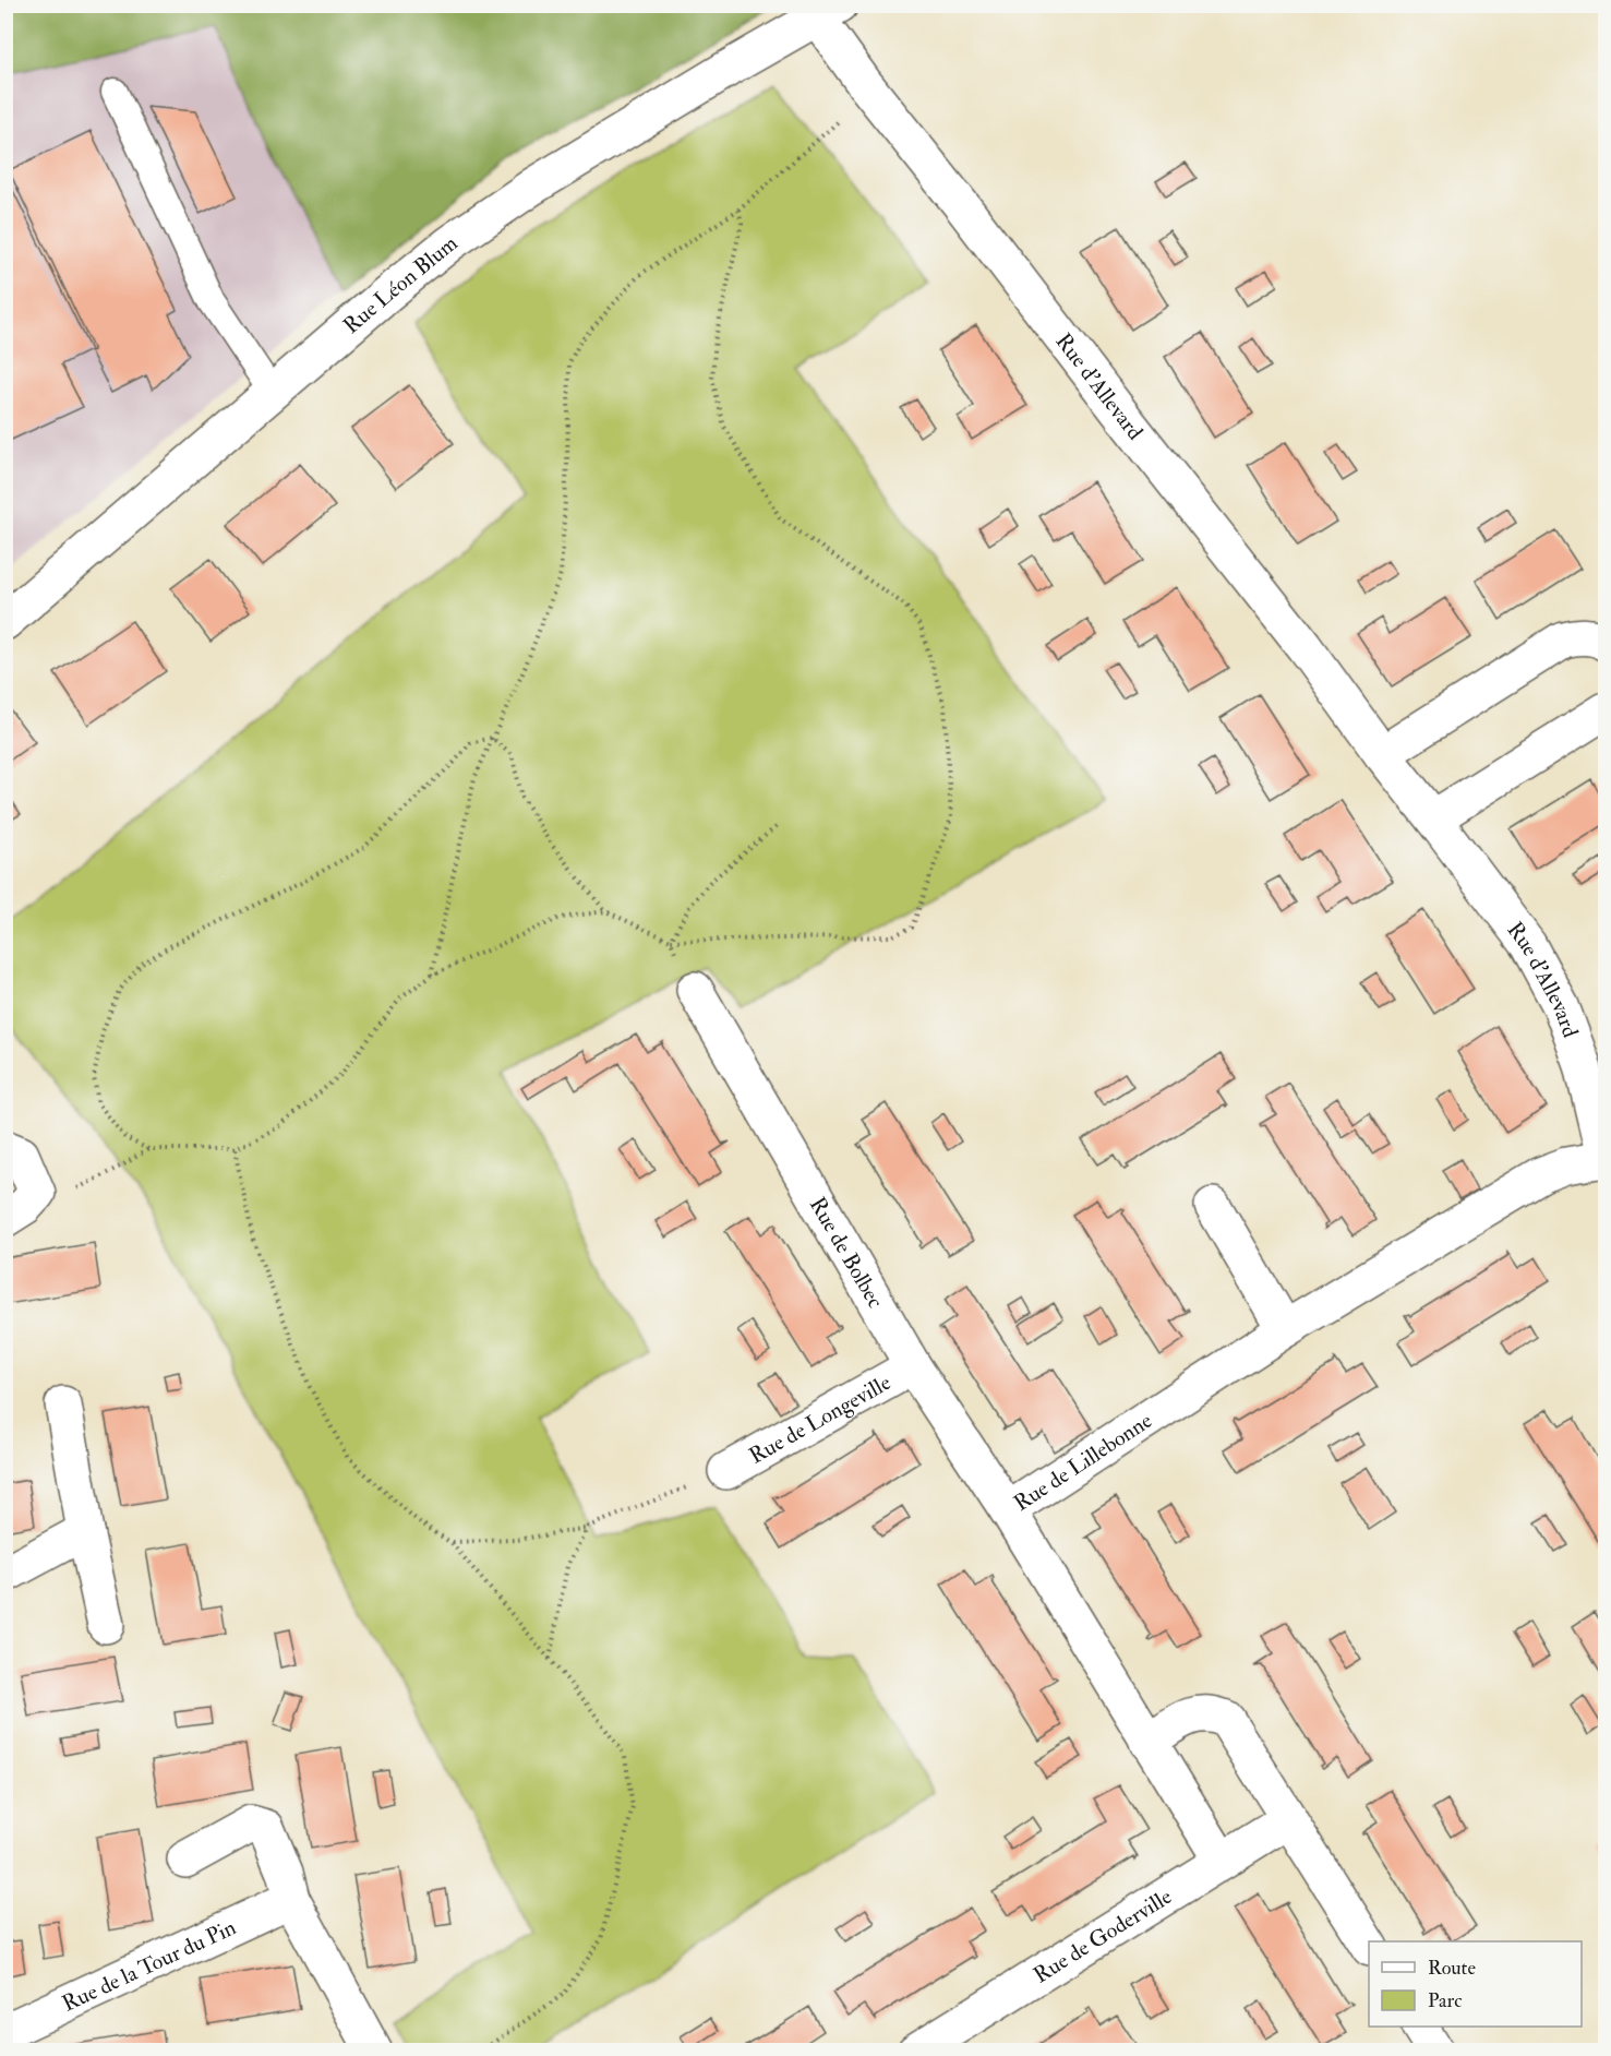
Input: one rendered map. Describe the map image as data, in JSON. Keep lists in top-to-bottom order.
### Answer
{
  "streets": {
    "street": [
      "Rue Léon Blum",
      "Rue d'Allevard",
      "Rue de Bolbec",
      "Rue de Longeville",
      "Rue de Lillebonne",
      "Rue de Goderville",
      "Rue de la Tour du Pin"
    ]
  },
  "crossings": [
    ["Rue Léon Blum", "Rue d'Allevard"],
    ["Rue d'Allevard", "Rue de Lillebonne"],
    ["Rue de Bolbec", "Rue de Longeville"],
    ["Rue de Bolbec", "Rue de Lillebonne"],
    ["Rue de Lillebonne", "Rue de Goderville"]
  ],
  "legend": ["Route", "Parc"]
}
